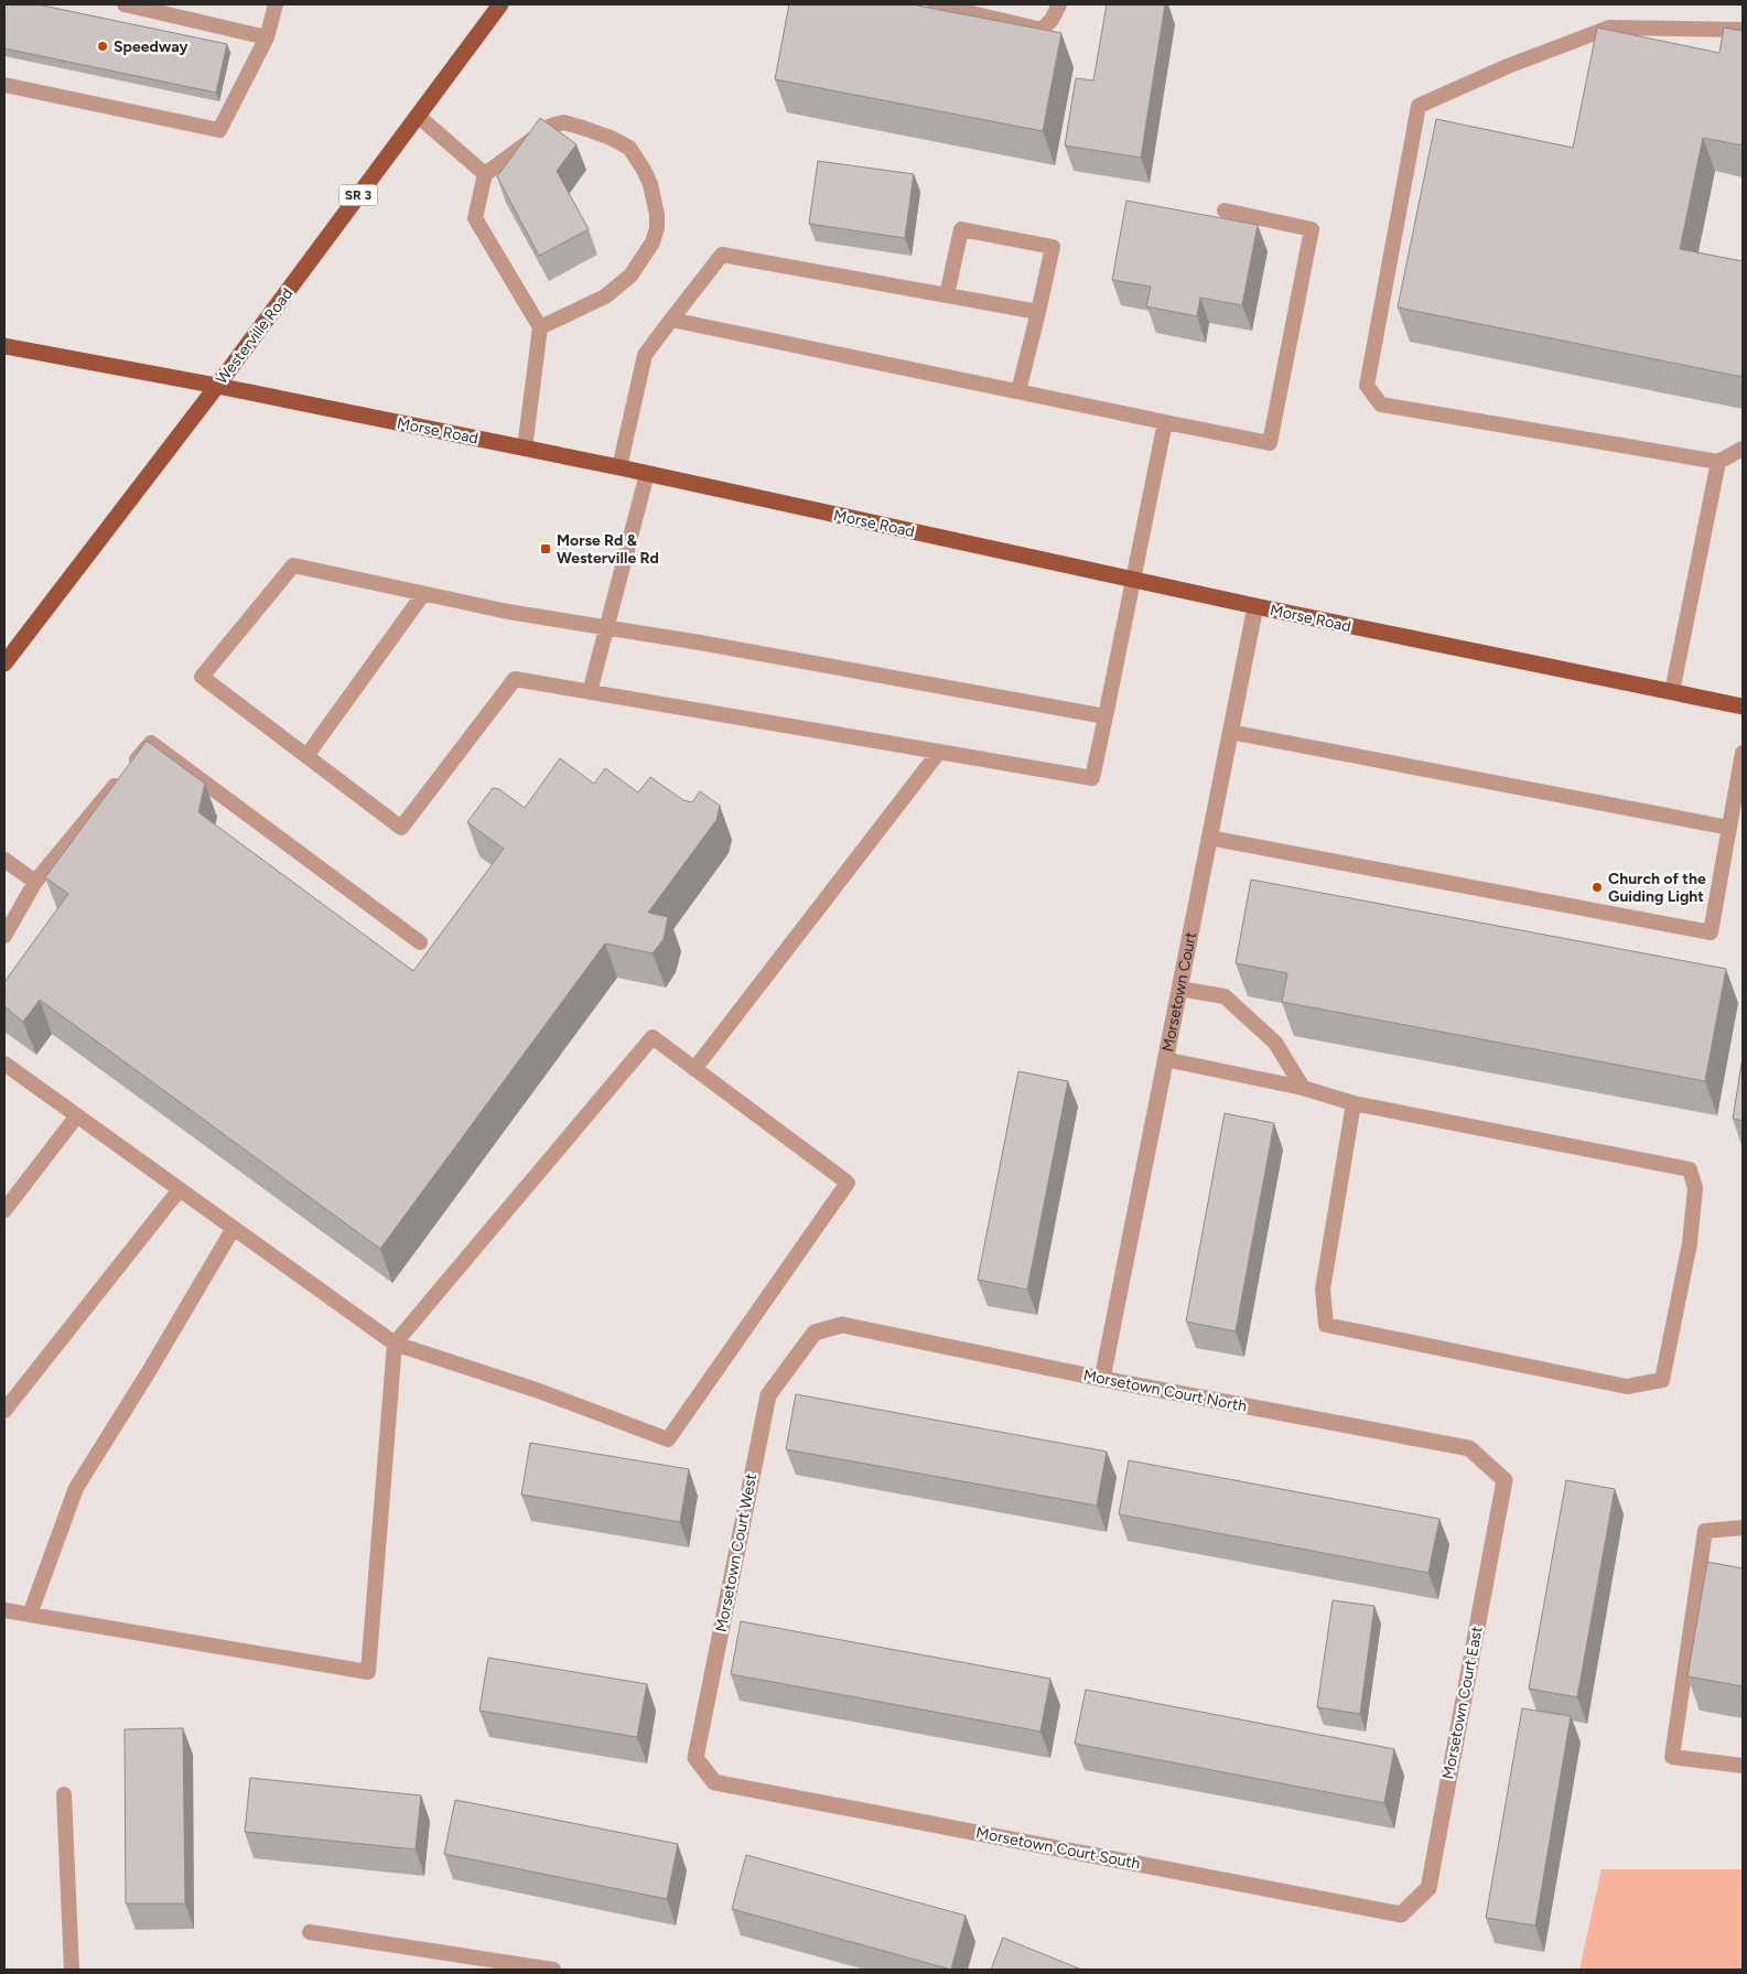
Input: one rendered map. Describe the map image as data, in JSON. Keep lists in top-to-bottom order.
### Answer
{
  "streets": {
    "main road": ["SR 3", "Westerville Road", "Morse Road"],
    "street": [
      "Morsetown Court",
      "Morsetown Court North",
      "Morsetown Court West",
      "Morsetown Court East",
      "Morsetown Court South"
    ]
  },
  "crossings": [
    ["Westerville Road", "Morse Road"],
    ["Morse Road", "Morsetown Court"],
    ["Morsetown Court", "Morsetown Court North"],
    ["Morsetown Court North", "Morsetown Court West"],
    ["Morsetown Court North", "Morsetown Court East"],
    ["Morsetown Court West", "Morsetown Court South"],
    ["Morsetown Court East", "Morsetown Court South"]
  ],
  "places": {
    "other": ["Speedway", "Church of the Guiding Light"],
    "transit": ["Morse Rd & Westerville Rd"]
  }
}
